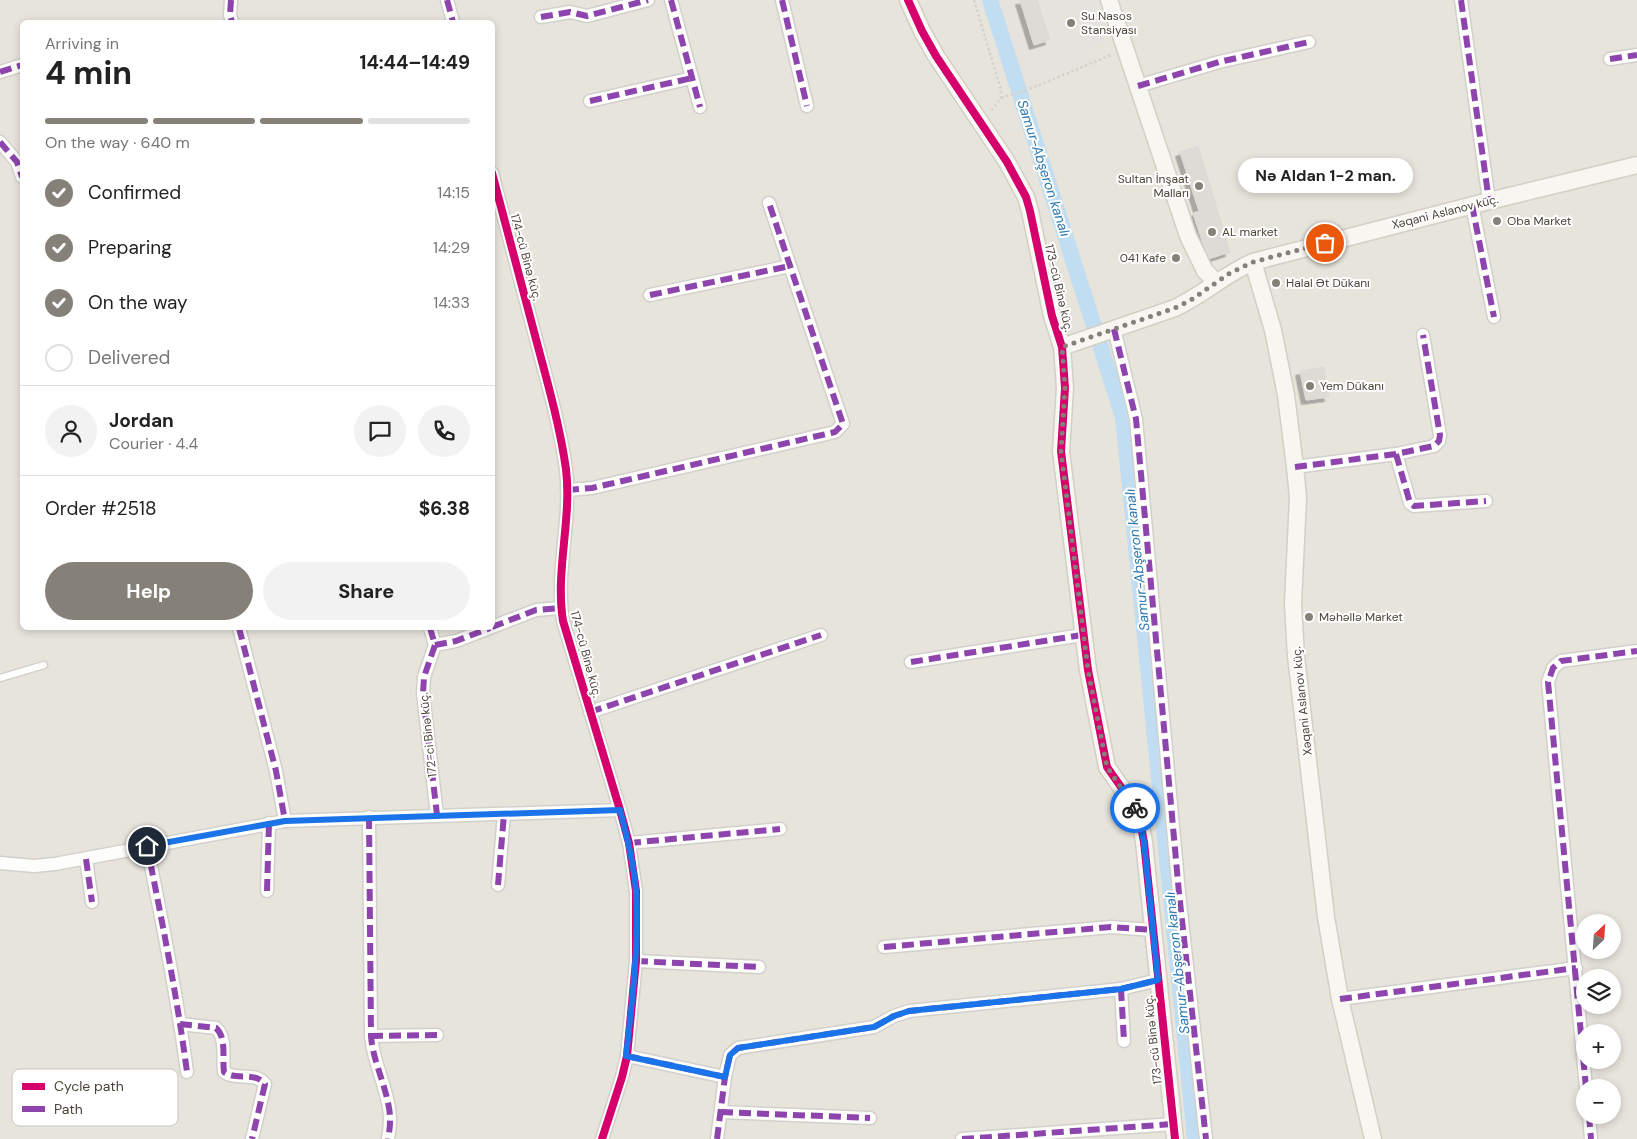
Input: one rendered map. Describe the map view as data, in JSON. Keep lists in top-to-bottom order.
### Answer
{
  "streets": {
    "street": [
      "Xəqani Aslanov küç.",
      "174-cü Binə küç.",
      "173-cü Binə küç.",
      "172-ci Binə küç."
    ]
  },
  "crossings": [
    ["Xəqani Aslanov küç.", "173-cü Binə küç."]
  ],
  "water": ["Samur-Abşeron kanalı"],
  "places": [
    "Su Nasos Stansiyası",
    "Sultan İnşaat Malları",
    "Oba Market",
    "AL market",
    "Nə Aldan 1-2 man.",
    "041 Kafe",
    "Halal Ət Dükanı",
    "Yem Dükanı",
    "Məhəllə Market"
  ],
  "legend": ["Cycle path", "Path"],
  "north": "top right",
  "page": {
    "heading": ["4 min", "Arriving in", "14:44–14:49"],
    "panel": [
      "Jordan",
      "Courier · 4.4",
      "Order #2518",
      "$6.38"
    ],
    "bar": "On the way · 640 m",
    "bubble": "Nə Aldan 1-2 man.",
    "list": [
      ["Confirmed", "14:15"],
      ["Preparing", "14:29"],
      ["On the way", "14:33"],
      "Delivered"
    ],
    "buttons": ["Help", "Share"],
    "map_buttons": ["+", "−"]
  }
}
